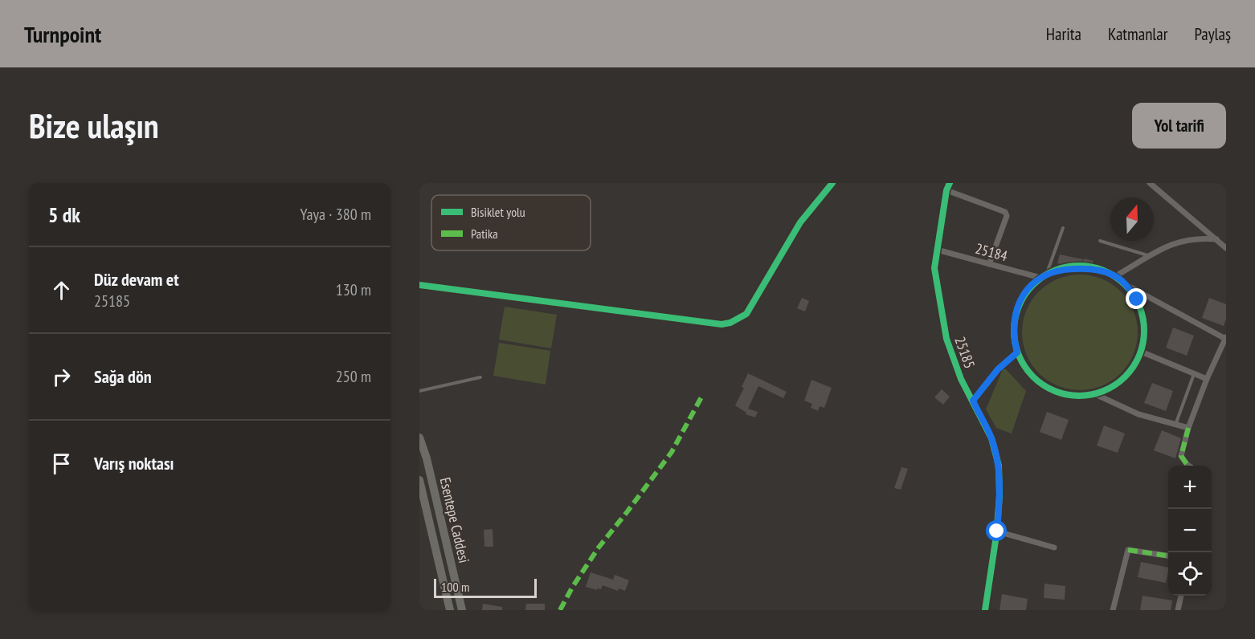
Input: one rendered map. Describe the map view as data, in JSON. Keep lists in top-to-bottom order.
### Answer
{
  "streets": {
    "main road": ["Esentepe Caddesi"],
    "street": ["25184", "25185"]
  },
  "crossings": [
    ["25184", "25185"]
  ],
  "legend": ["Bisiklet yolu", "Patika"],
  "scale_bar": "100 m",
  "north": "top",
  "page": {
    "header": "Turnpoint",
    "nav": ["Harita", "Katmanlar", "Paylaş"],
    "buttons": "Yol tarifi",
    "title": "Bize ulaşın",
    "heading": ["5 dk", "Yaya · 380 m"],
    "list": [
      ["Düz devam et", "25185", "130 m"],
      ["Sağa dön", "250 m"],
      "Varış noktası"
    ],
    "map_buttons": ["+", "−"],
    "scale": "100 m"
  }
}
